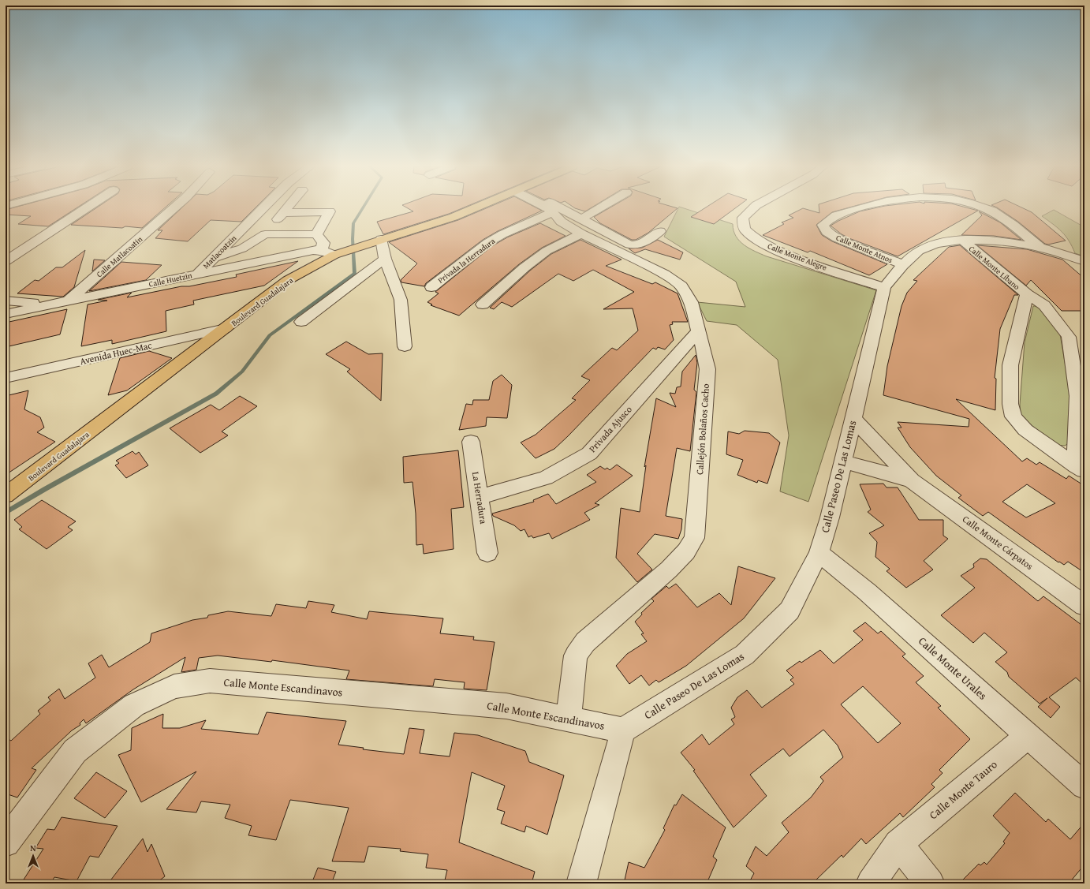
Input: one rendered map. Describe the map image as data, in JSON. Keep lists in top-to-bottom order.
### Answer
{
  "streets": {
    "main road": ["Boulevard Guadalajara"],
    "street": [
      "Calle Monte Atnos",
      "Matlacoatzin",
      "Calle Matlacoatin",
      "Calle Monte Alegre",
      "Privada la Herradura",
      "Calle Monte Líbano",
      "Calle Huetzin",
      "Avenida Huec-Mac",
      "Privada Ajusco",
      "Callejón Bolaños Cacho",
      "Calle Paseo De Las Lomas",
      "La Herradura",
      "Calle Monte Cárpatos",
      "Calle Monte Urales",
      "Calle Monte Escandinavos",
      "Calle Monte Tauro"
    ]
  },
  "crossings": [
    ["Calle Monte Atnos", "Calle Paseo De Las Lomas"],
    ["Matlacoatzin", "Calle Huetzin"],
    ["Calle Matlacoatin", "Calle Huetzin"],
    ["Calle Monte Alegre", "Calle Paseo De Las Lomas"],
    ["Privada la Herradura", "Callejón Bolaños Cacho"],
    ["Calle Monte Líbano", "Calle Paseo De Las Lomas"],
    ["Calle Huetzin", "Boulevard Guadalajara"],
    ["Boulevard Guadalajara", "Avenida Huec-Mac"],
    ["Privada Ajusco", "Callejón Bolaños Cacho"],
    ["Privada Ajusco", "La Herradura"],
    ["Callejón Bolaños Cacho", "Calle Monte Escandinavos"],
    ["Calle Paseo De Las Lomas", "Calle Monte Urales"],
    ["Calle Paseo De Las Lomas", "Calle Monte Escandinavos"],
    ["Calle Monte Urales", "Calle Monte Tauro"]
  ],
  "north": "top"
}
